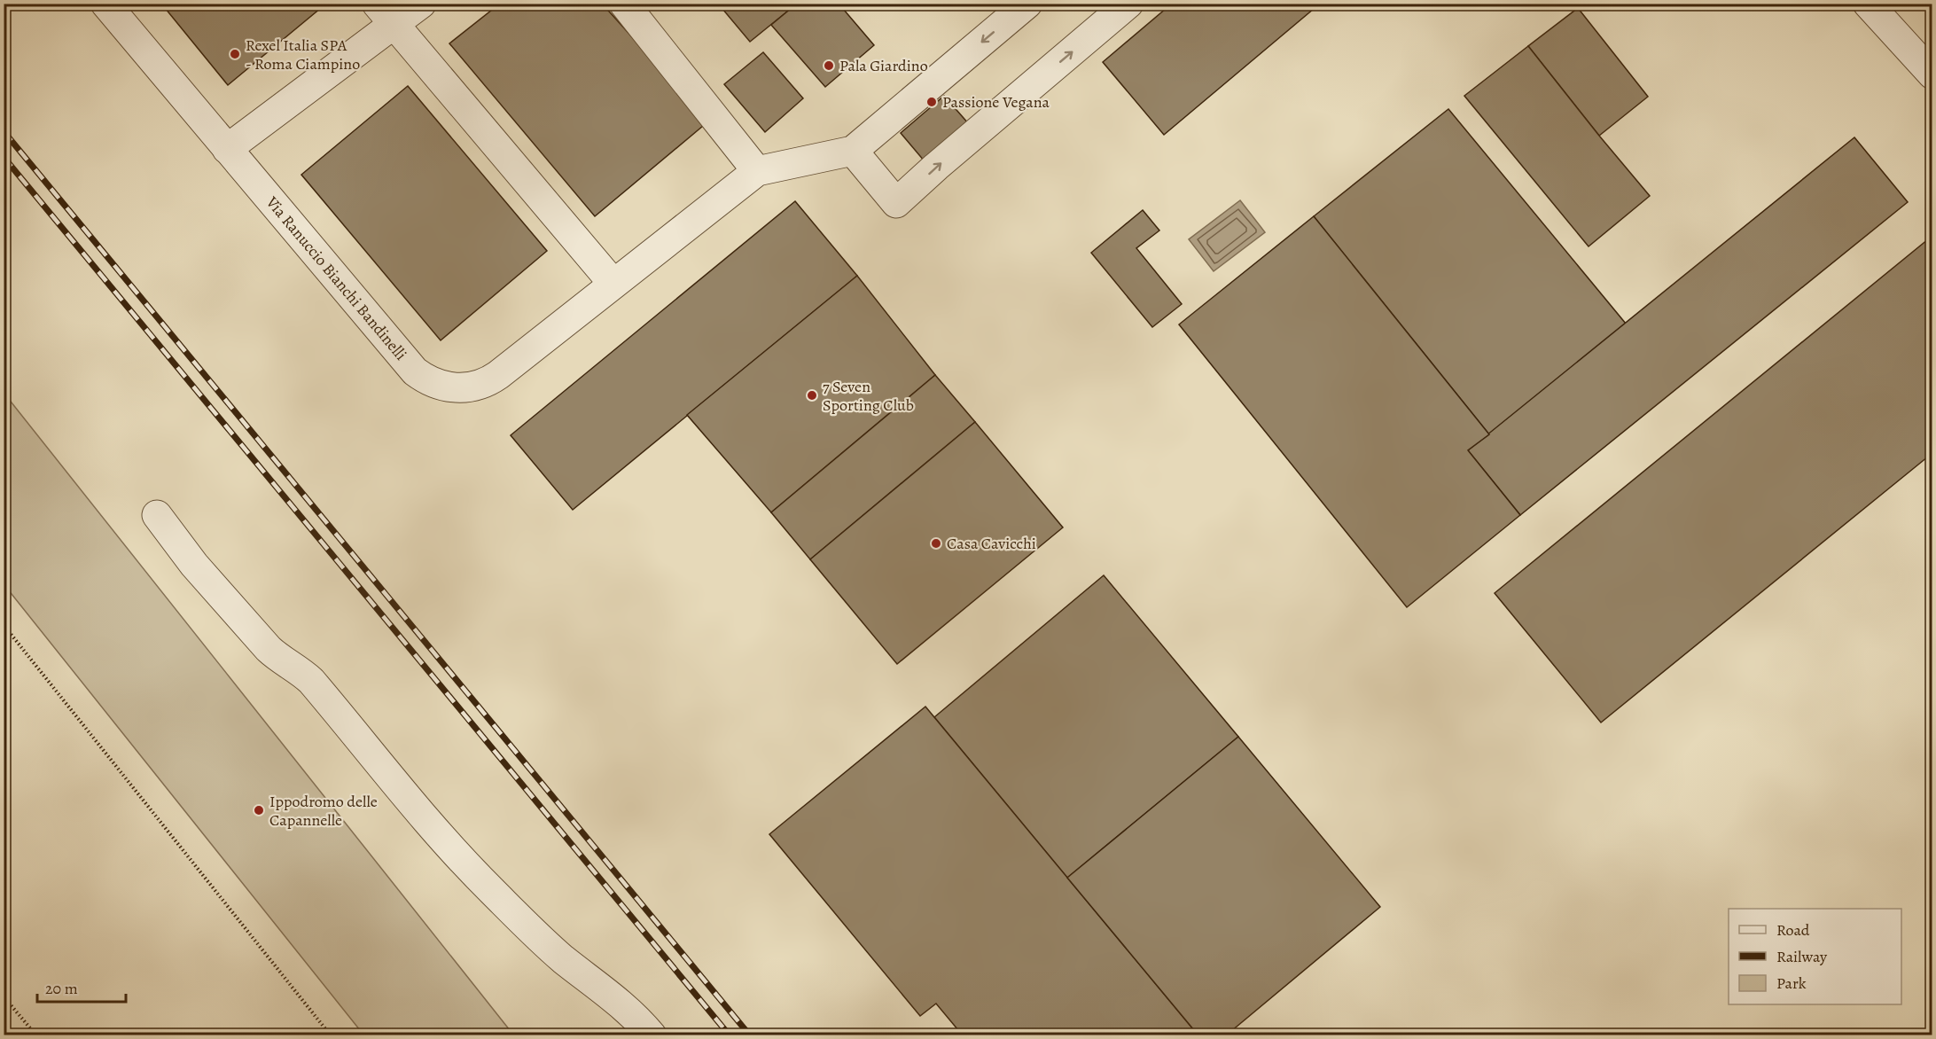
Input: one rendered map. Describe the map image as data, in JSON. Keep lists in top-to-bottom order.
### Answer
{
  "streets": {
    "street": ["Via Ranuccio Bianchi Bandinelli"]
  },
  "places": [
    "Rexel Italia SPA - Roma Ciampino",
    "Pala Giardino",
    "Passione Vegana",
    "7 Seven Sporting Club",
    "Casa Cavicchi",
    "Ippodromo delle Capannelle"
  ],
  "legend": ["Road", "Railway", "Park"],
  "scale_bar": "20 m"
}
